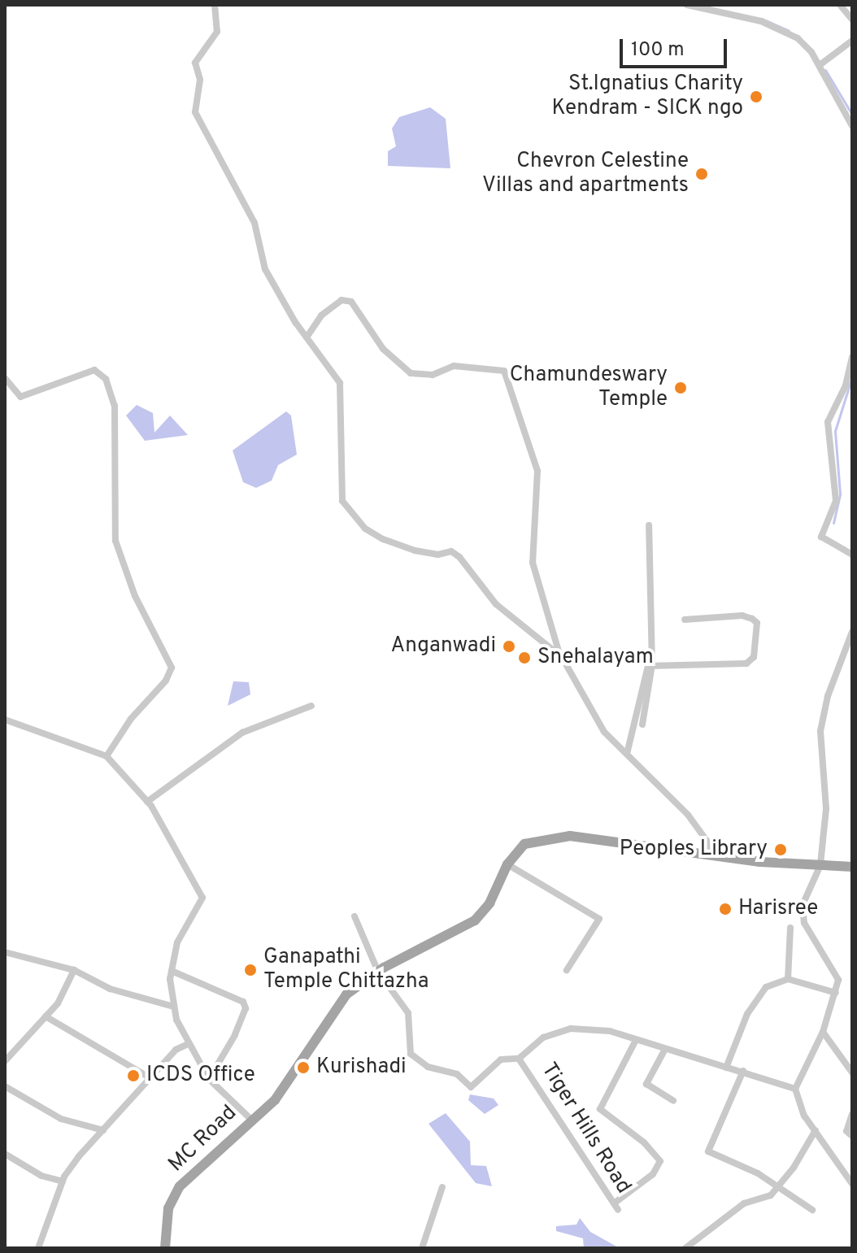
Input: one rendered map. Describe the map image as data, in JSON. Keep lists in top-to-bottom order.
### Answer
{
  "streets": {
    "main road": ["MC Road"],
    "street": ["Tiger Hills Road"]
  },
  "crossings": [
    ["Tiger Hills Road", "MC Road"]
  ],
  "places": [
    "St.Ignatius Charity Kendram - SICK ngo",
    "Chevron Celestine Villas and apartments",
    "Chamundeswary Temple",
    "Anganwadi",
    "Snehalayam",
    "Peoples Library",
    "Harisree",
    "Ganapathi Temple Chittazha",
    "Kurishadi",
    "ICDS Office"
  ],
  "scale_bar": "100 m"
}
